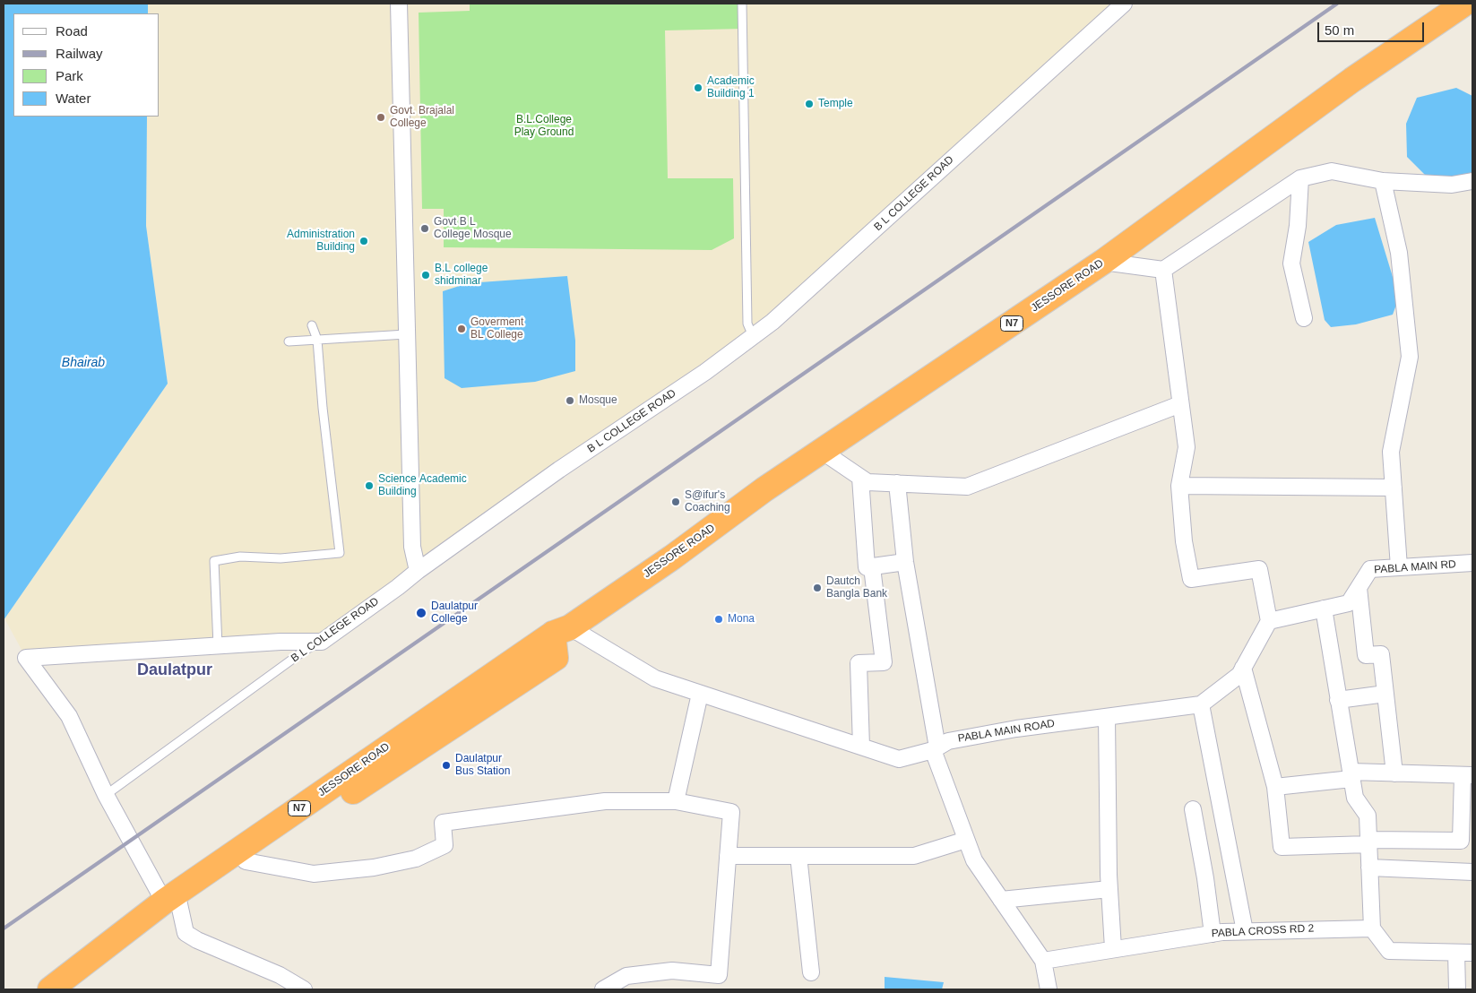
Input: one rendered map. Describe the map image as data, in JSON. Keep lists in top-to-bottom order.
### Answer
{
  "streets": {
    "highway": ["JESSORE ROAD", "N7"],
    "street": [
      "B L COLLEGE ROAD",
      "PABLA MAIN RD",
      "PABLA MAIN ROAD",
      "PABLA CROSS RD 2"
    ]
  },
  "crossings": [
    ["JESSORE ROAD", "PABLA MAIN ROAD"],
    ["PABLA MAIN RD", "PABLA MAIN ROAD"]
  ],
  "districts": ["Daulatpur"],
  "water": ["Bhairab"],
  "parks": ["B.L.College Play Ground"],
  "places": [
    "Academic Building 1",
    "Temple",
    "Govt. Brajalal College",
    "Govt B L College Mosque",
    "Administration Building",
    "B.L college shidminar",
    "Goverment BL College",
    "Mosque",
    "Science Academic Building",
    "S@ifur's Coaching",
    "Dautch Bangla Bank",
    "Daulatpur College",
    "Mona",
    "Daulatpur Bus Station"
  ],
  "legend": [
    "Road",
    "Railway",
    "Park",
    "Water"
  ],
  "scale_bar": "50 m"
}
